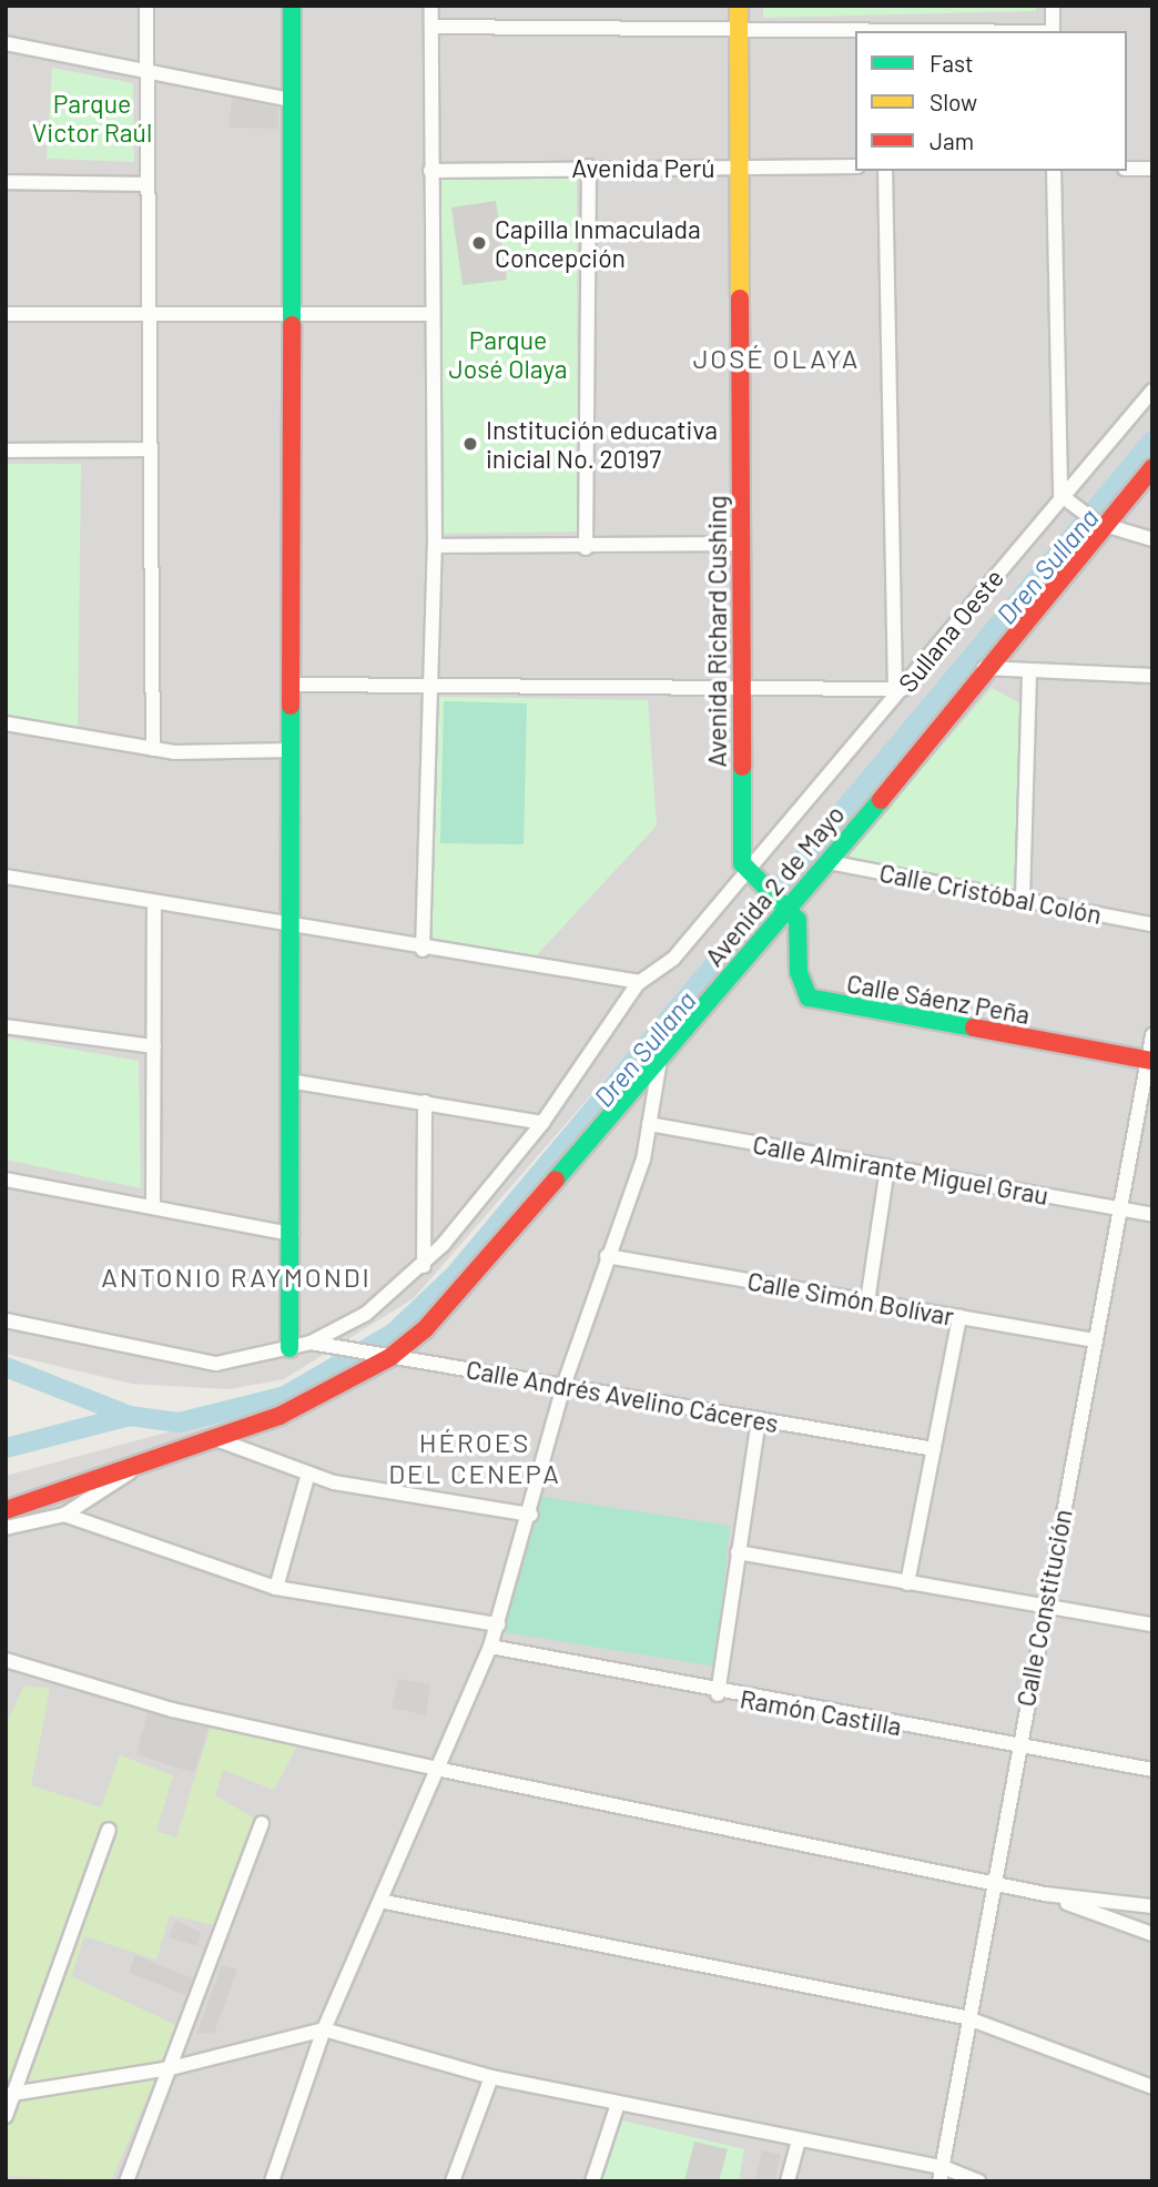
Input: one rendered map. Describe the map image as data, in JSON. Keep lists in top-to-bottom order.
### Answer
{
  "streets": {
    "street": [
      "Avenida Perú",
      "Sullana Oeste",
      "Avenida Richard Cushing",
      "Avenida 2 de Mayo",
      "Calle Cristóbal Colón",
      "Calle Sáenz Peña",
      "Calle Almirante Miguel Grau",
      "Calle Simón Bolívar",
      "Calle Andrés Avelino Cáceres",
      "Calle Constitución",
      "Ramón Castilla"
    ]
  },
  "crossings": [
    ["Avenida Perú", "Avenida Richard Cushing"],
    ["Sullana Oeste", "Avenida Richard Cushing"],
    ["Avenida 2 de Mayo", "Calle Cristóbal Colón"],
    ["Avenida 2 de Mayo", "Calle Sáenz Peña"],
    ["Avenida 2 de Mayo", "Calle Andrés Avelino Cáceres"],
    ["Calle Sáenz Peña", "Calle Constitución"],
    ["Calle Almirante Miguel Grau", "Calle Constitución"],
    ["Calle Simón Bolívar", "Calle Constitución"],
    ["Calle Constitución", "Ramón Castilla"]
  ],
  "districts": ["JOSÉ OLAYA", "ANTONIO RAYMONDI", "HÉROES DEL CENEPA"],
  "water": ["Dren Sullana"],
  "parks": ["Parque Victor Raúl", "Parque José Olaya"],
  "places": ["Capilla Inmaculada Concepción", "Institución educativa inicial No. 20197"],
  "legend": ["Fast", "Slow", "Jam"]
}
